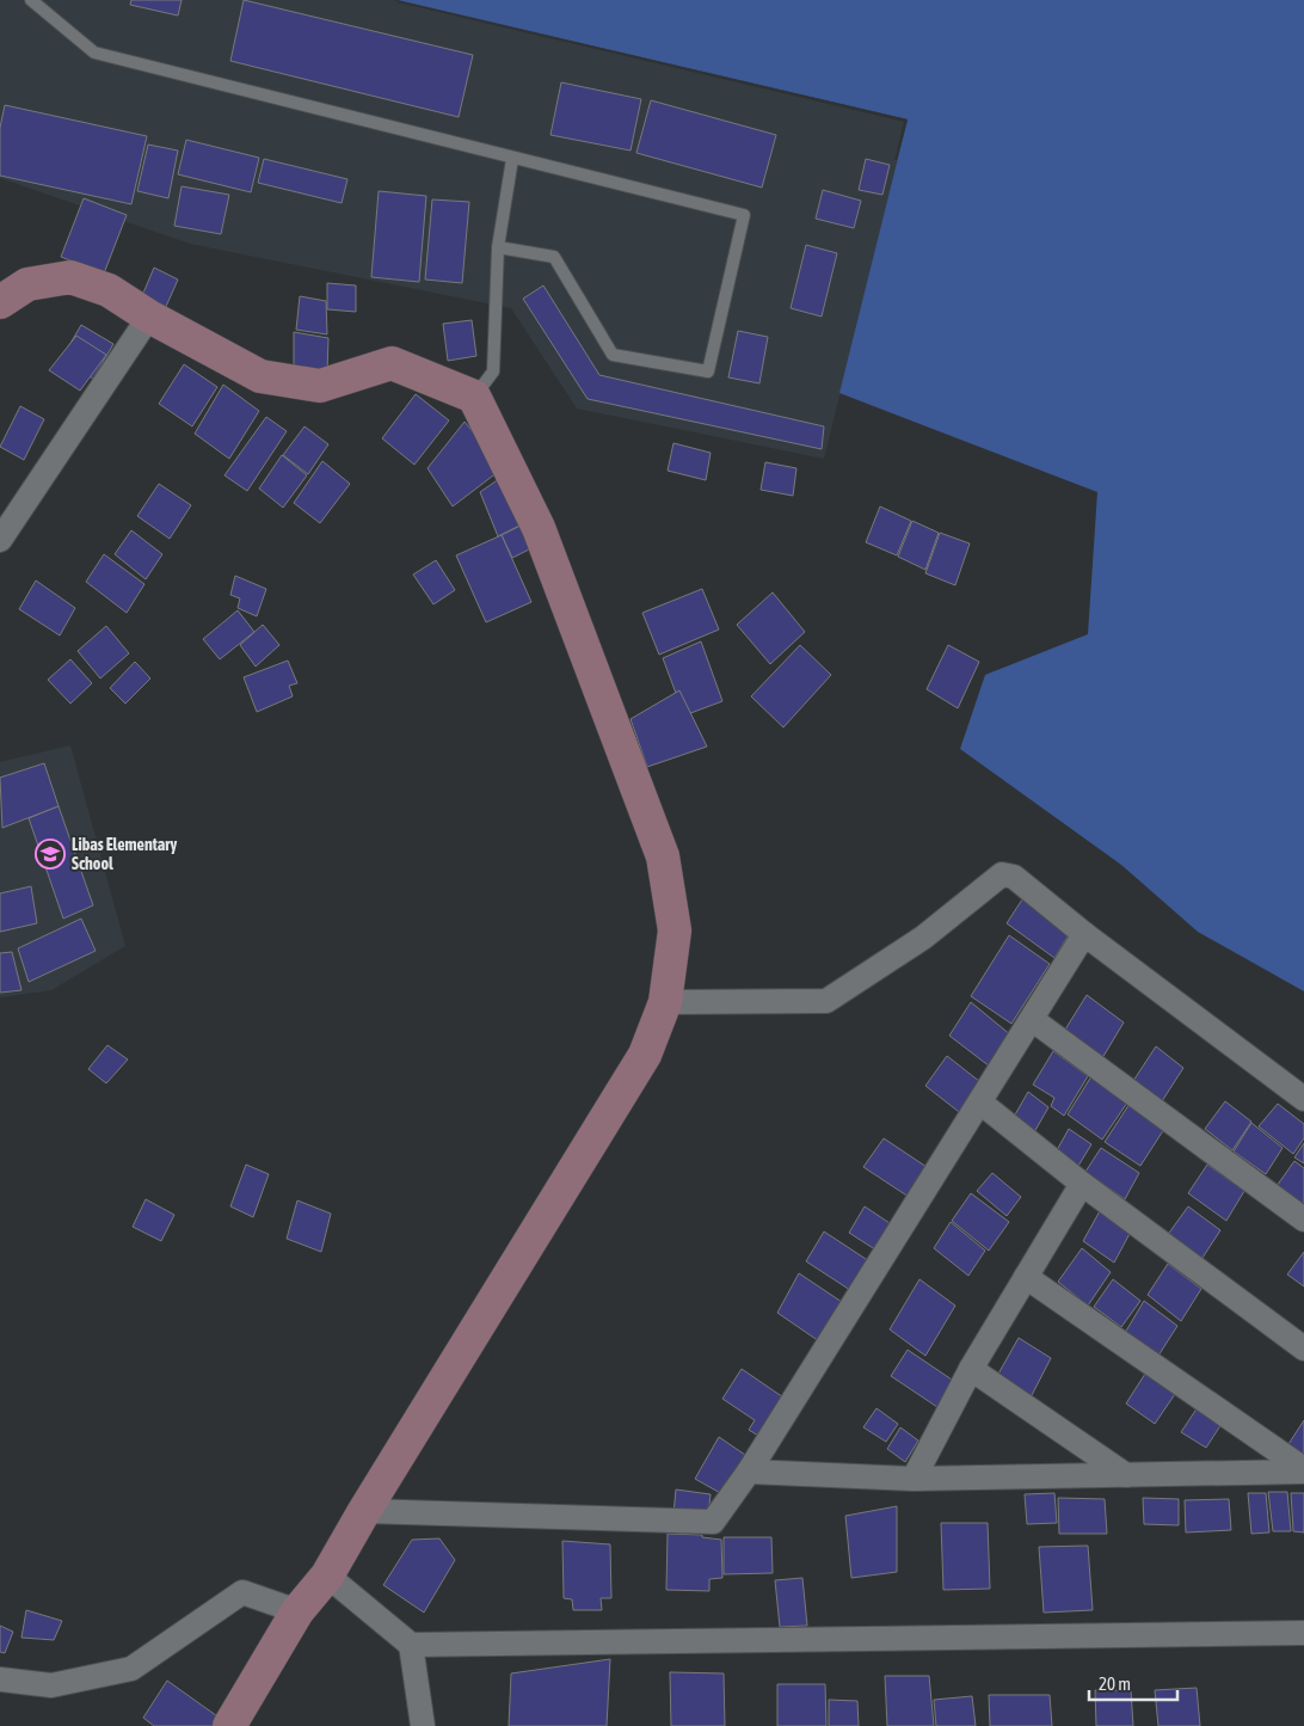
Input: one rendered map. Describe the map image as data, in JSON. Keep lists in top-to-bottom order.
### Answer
{
  "places": {
    "school or university": ["Libas Elementary School"]
  },
  "scale_bar": "20 m"
}
